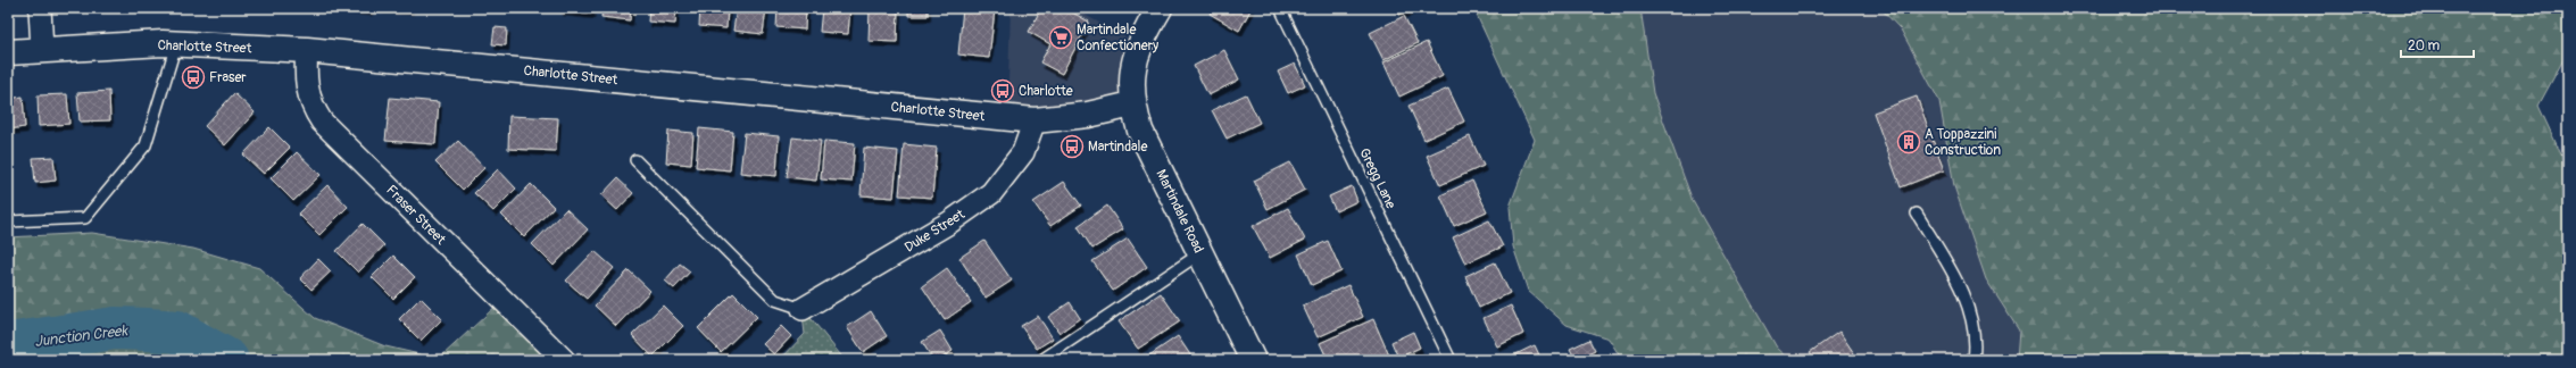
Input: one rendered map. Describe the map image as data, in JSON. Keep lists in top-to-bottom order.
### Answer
{
  "streets": {
    "street": [
      "Charlotte Street",
      "Martindale Road",
      "Fraser Street",
      "Duke Street"
    ],
    "lane": ["Gregg Lane"]
  },
  "crossings": [
    ["Charlotte Street", "Martindale Road"],
    ["Charlotte Street", "Fraser Street"],
    ["Charlotte Street", "Duke Street"]
  ],
  "water": ["Junction Creek"],
  "places": {
    "supermarket": ["Martindale Confectionery"],
    "bus stop": ["Fraser", "Charlotte", "Martindale"],
    "building": ["A Toppazzini Construction"]
  },
  "scale_bar": "20 m"
}
